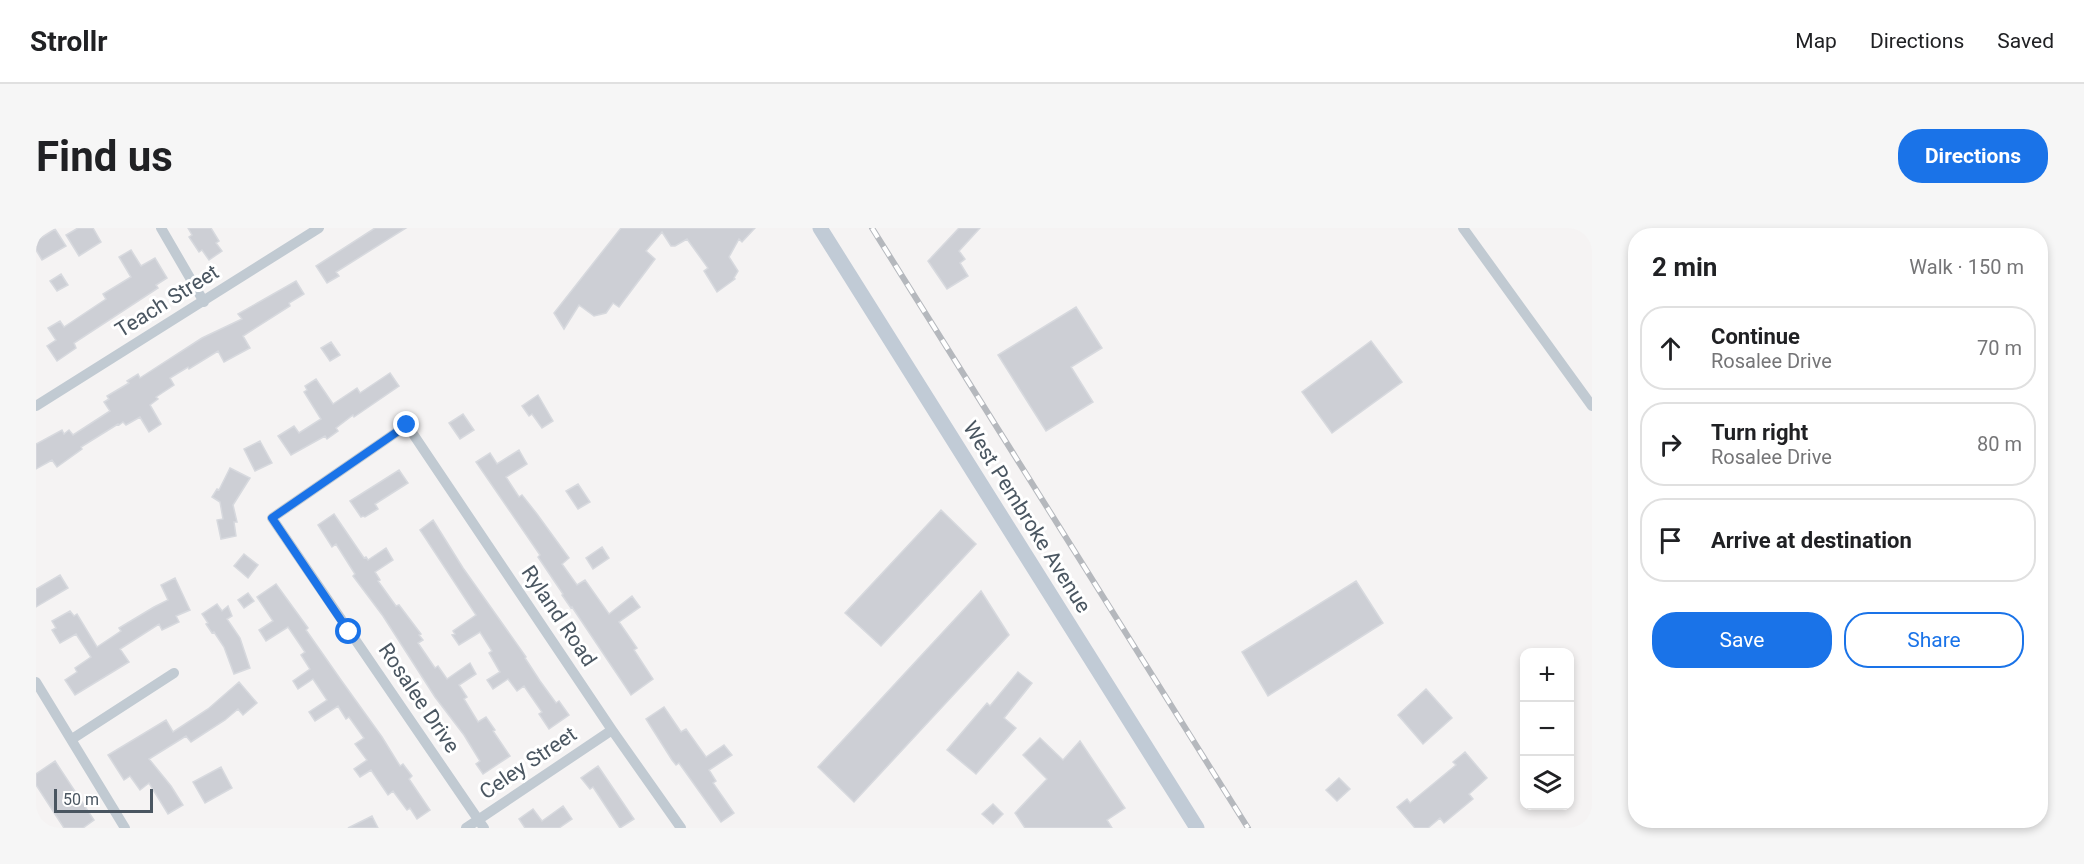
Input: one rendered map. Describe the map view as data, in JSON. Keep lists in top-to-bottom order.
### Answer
{
  "streets": {
    "main road": ["West Pembroke Avenue"],
    "street": [
      "Teach Street",
      "Ryland Road",
      "Rosalee Drive",
      "Celey Street"
    ]
  },
  "crossings": [
    ["Ryland Road", "Rosalee Drive"],
    ["Ryland Road", "Celey Street"],
    ["Rosalee Drive", "Celey Street"]
  ],
  "scale_bar": "50 m",
  "page": {
    "header": "Strollr",
    "nav": ["Map", "Directions", "Saved"],
    "buttons": [
      "Directions",
      ["Save", "Share"]
    ],
    "title": "Find us",
    "heading": ["2 min", "Walk · 150 m"],
    "list": [
      ["Continue", "Rosalee Drive", "70 m"],
      ["Turn right", "Rosalee Drive", "80 m"],
      "Arrive at destination"
    ],
    "map_buttons": ["+", "−"],
    "scale": "50 m"
  }
}
